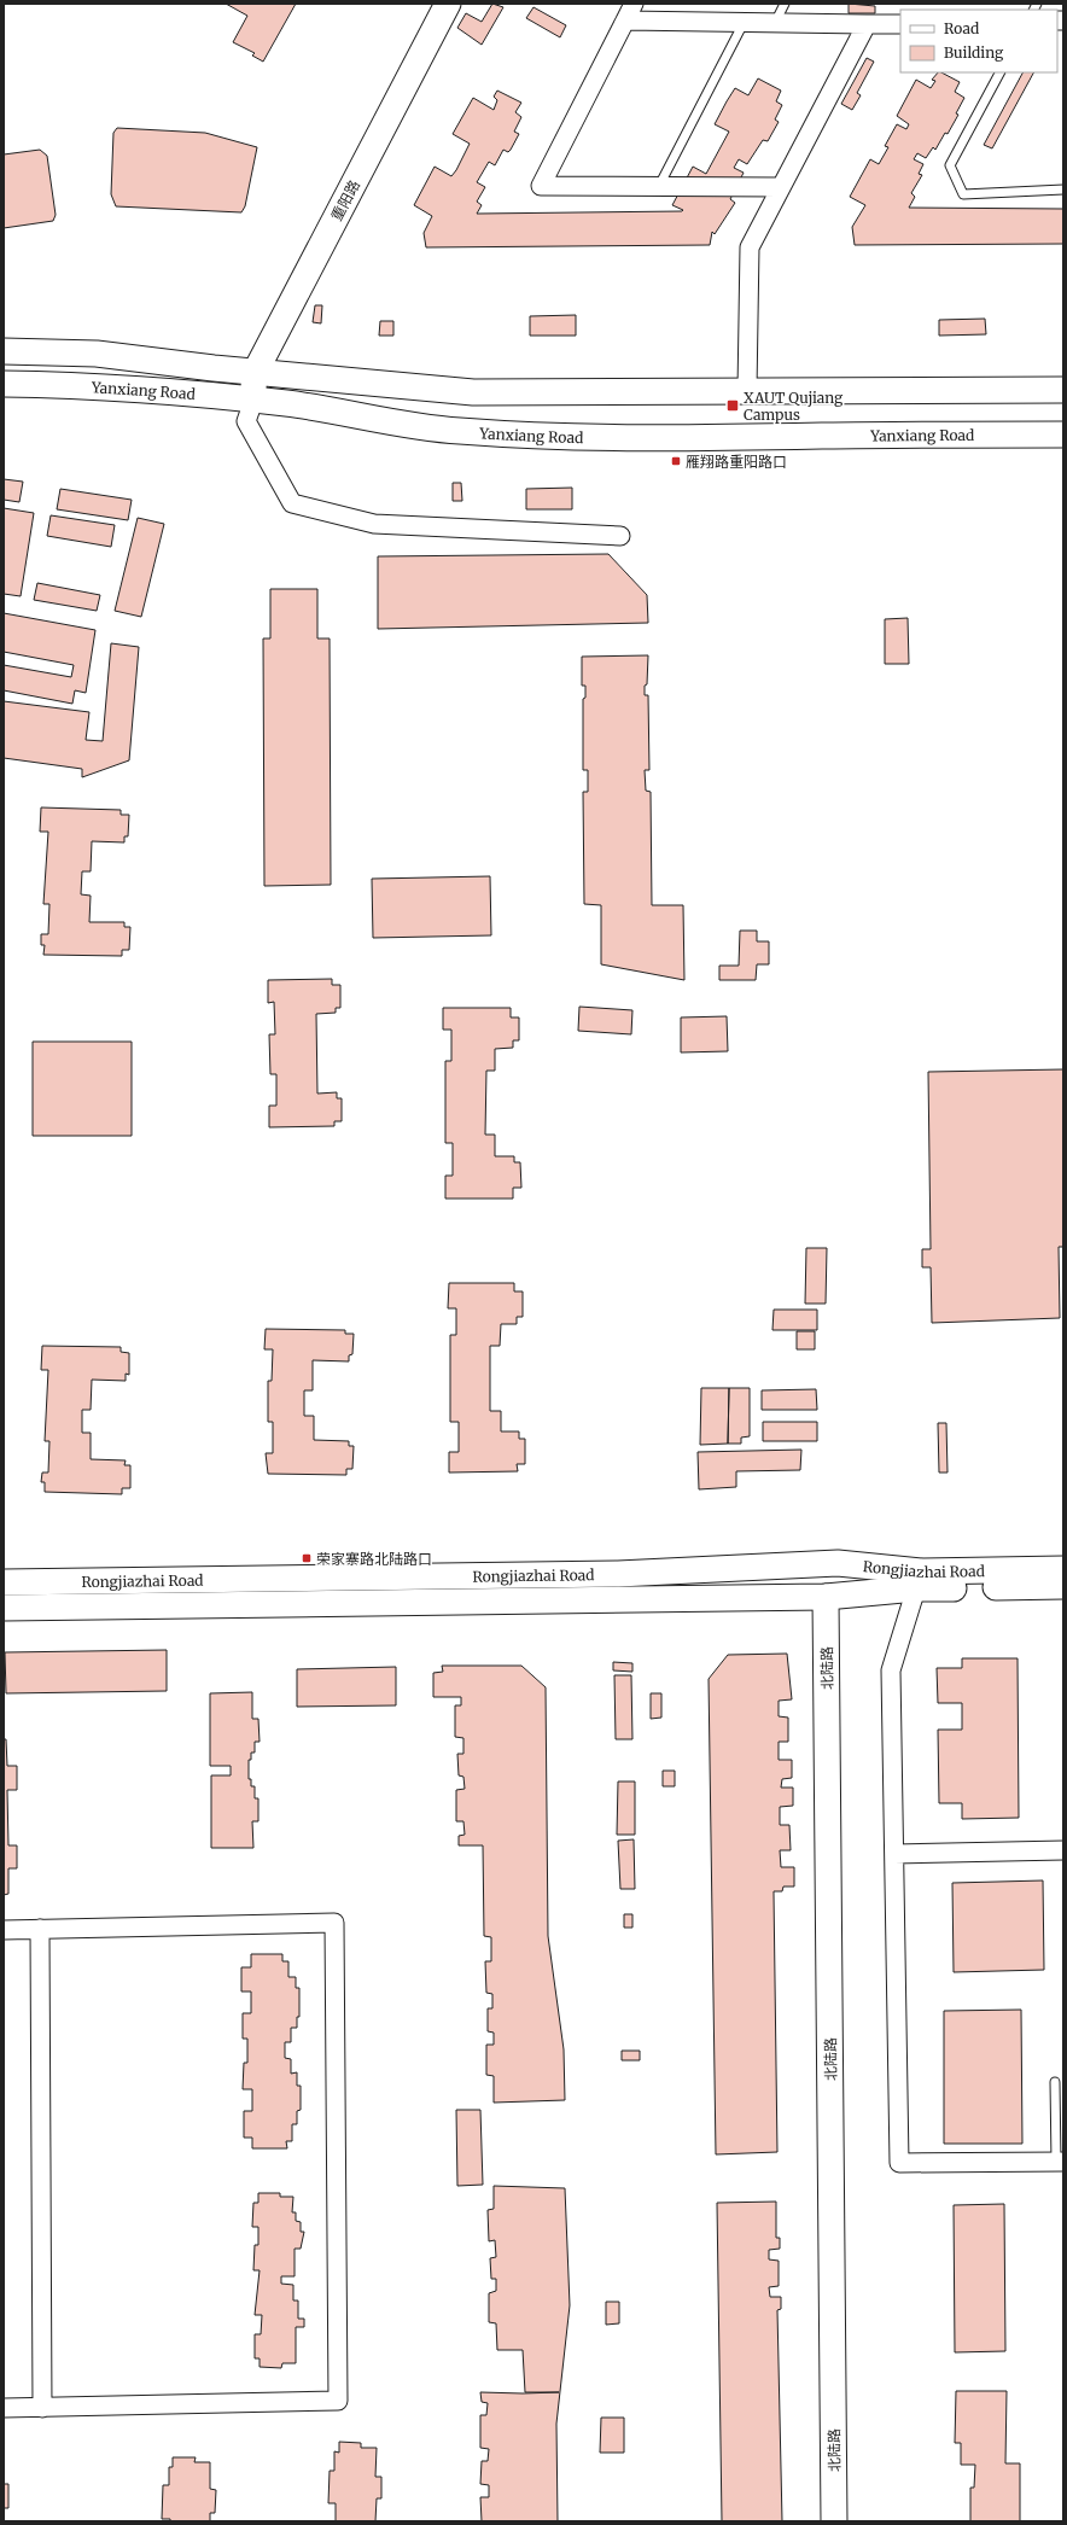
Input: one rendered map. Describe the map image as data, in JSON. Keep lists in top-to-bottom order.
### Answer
{
  "streets": {
    "street": [
      "重阳路",
      "Yanxiang Road",
      "Rongjiazhai Road",
      "北陆路"
    ]
  },
  "crossings": [
    ["重阳路", "Yanxiang Road"],
    ["Rongjiazhai Road", "北陆路"]
  ],
  "places": {
    "transit": ["XAUT Qujiang Campus", "雁翔路重阳路口", "荣家寨路北陆路口"]
  },
  "legend": ["Road", "Building"]
}
